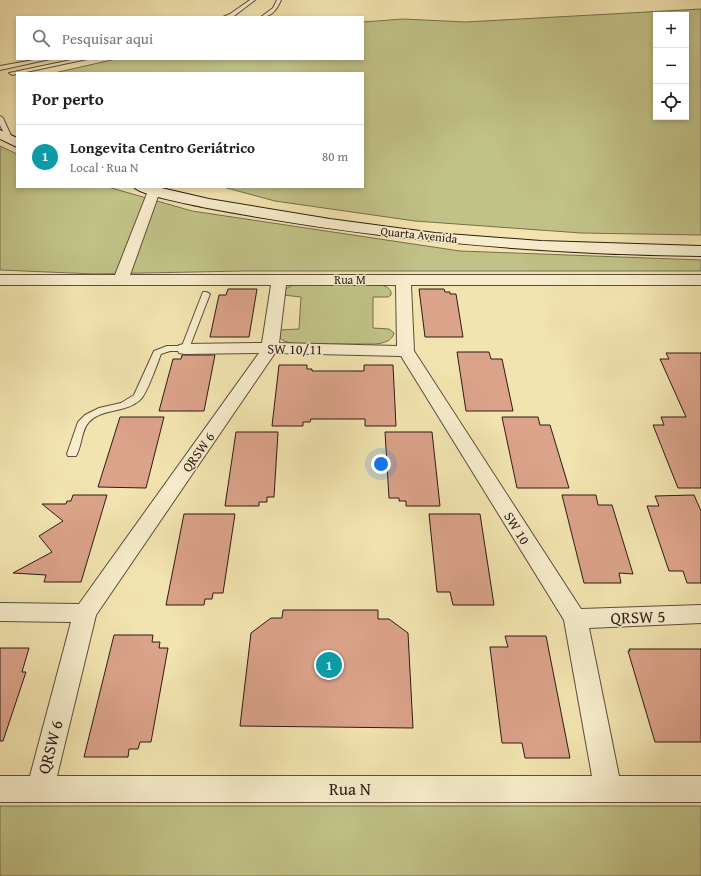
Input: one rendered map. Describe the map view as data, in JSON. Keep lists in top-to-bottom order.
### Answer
{
  "streets": {
    "main road": ["Quarta Avenida"],
    "street": [
      "Rua M",
      "SW 10/11",
      "QRSW 6",
      "SW 10",
      "QRSW 5",
      "Rua N"
    ]
  },
  "crossings": [
    ["Rua M", "QRSW 6"],
    ["Rua M", "SW 10"],
    ["SW 10/11", "QRSW 6"],
    ["SW 10/11", "SW 10"],
    ["QRSW 6", "Rua N"],
    ["SW 10", "QRSW 5"],
    ["SW 10", "Rua N"]
  ],
  "page": {
    "map_buttons": ["+", "−"],
    "search": "Pesquisar aqui",
    "heading": "Por perto",
    "list": [
      {
        "mark": "1",
        "name": "Longevita Centro Geriátrico",
        "note": "Local · Rua N",
        "value": "80 m"
      }
    ],
    "pins": "1"
  }
}
